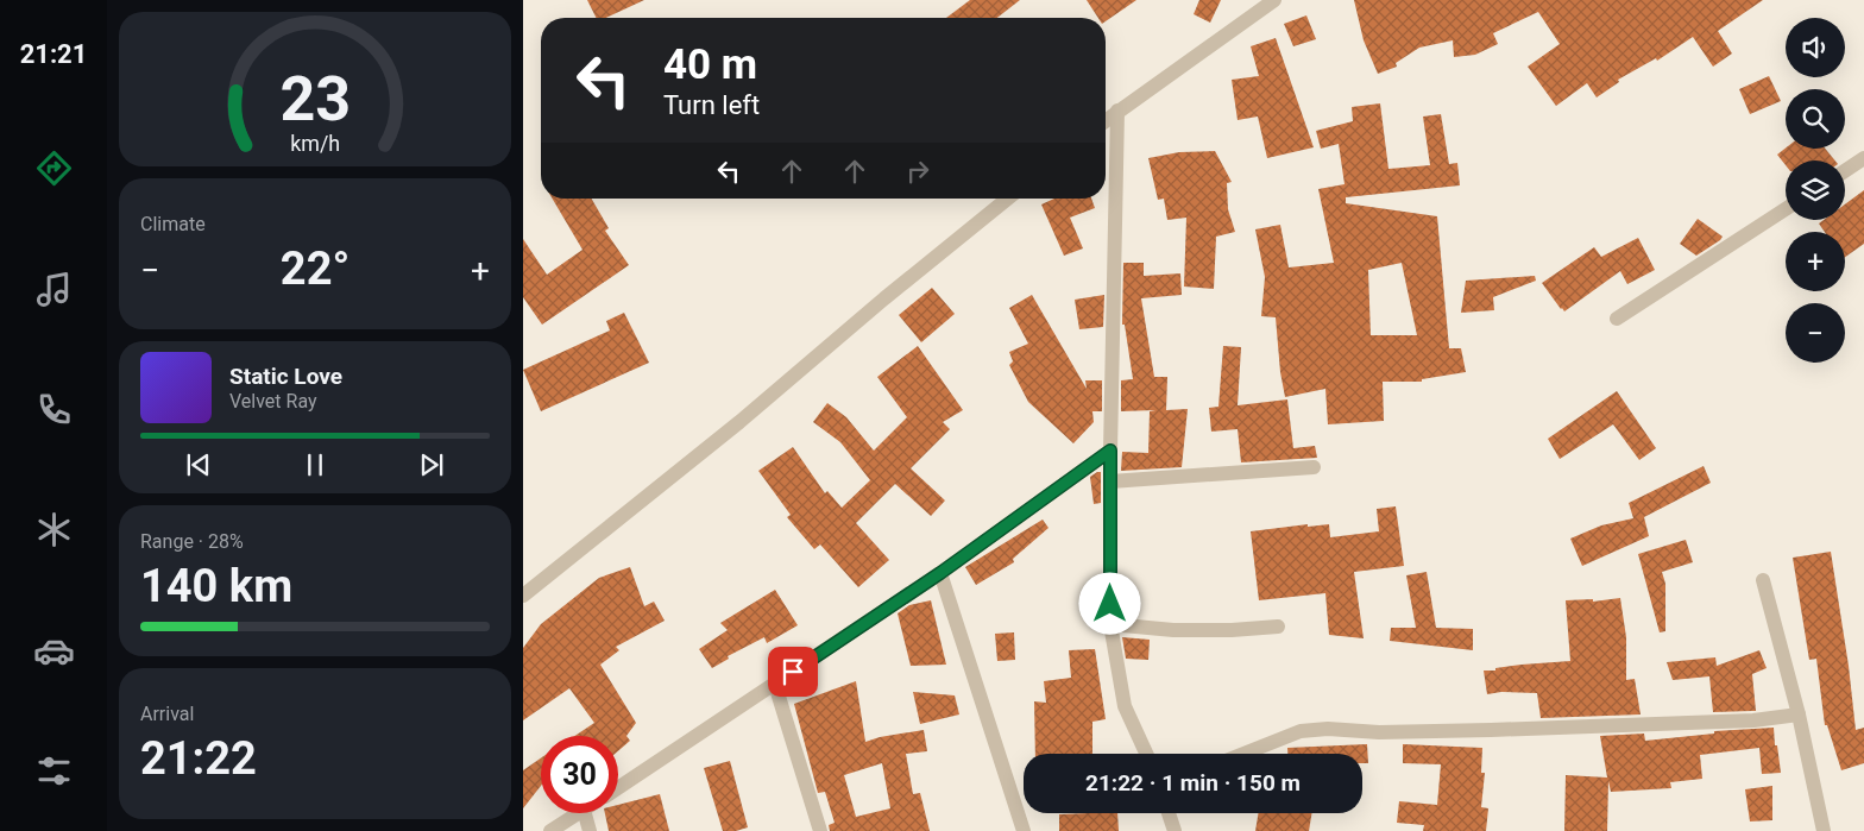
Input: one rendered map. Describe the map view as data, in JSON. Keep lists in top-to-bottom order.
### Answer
{
  "page": {
    "tabs": "21:21",
    "map_buttons": ["+", "−"],
    "turn": ["40 m", "Turn left"],
    "tile": [
      "Climate",
      ["Range · 28%", "140 km"],
      ["Arrival", "21:22"]
    ],
    "heat": ["−", "22°", "+"],
    "song": ["Static Love", "Velvet Ray"],
    "limit": "30",
    "trip": "21:22 · 1 min · 150 m",
    "gauge": ["23", "km/h"]
  }
}
